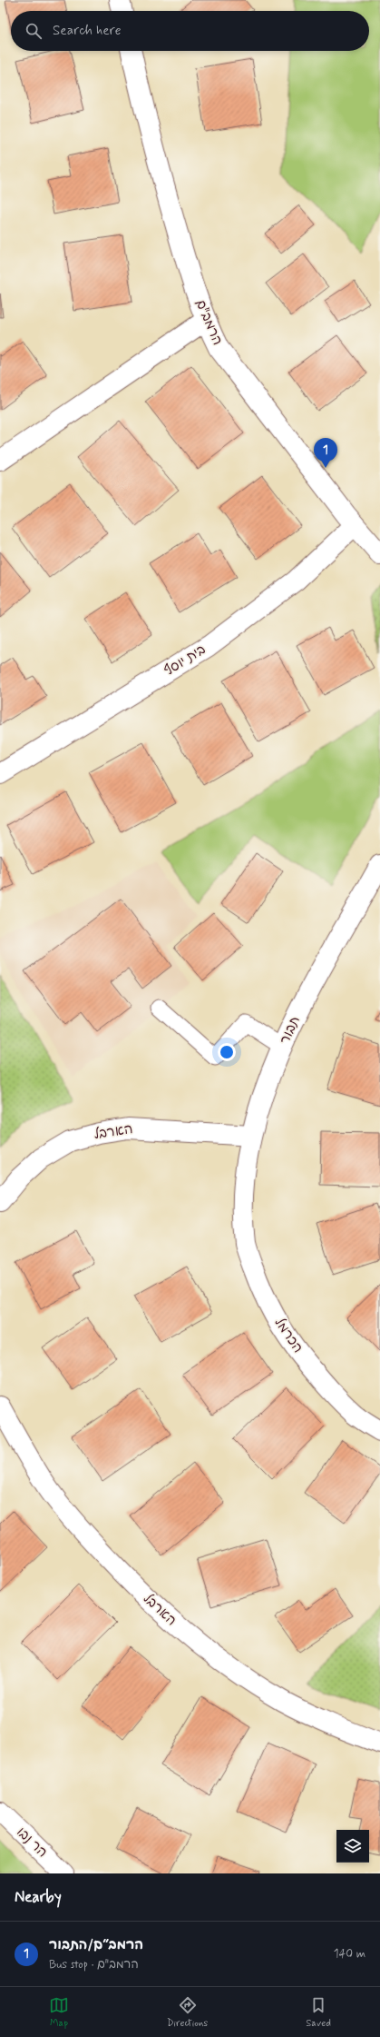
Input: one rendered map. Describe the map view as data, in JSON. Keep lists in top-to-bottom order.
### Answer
{
  "streets": {
    "street": [
      "הרמב\"ם",
      "בית יוסף",
      "תבור",
      "הארבל",
      "הכרמל",
      "הר נבו"
    ]
  },
  "crossings": [
    ["הרמב\"ם", "בית יוסף"],
    ["תבור", "הארבל"],
    ["תבור", "הכרמל"]
  ],
  "page": {
    "search": "Search here",
    "pins": "1",
    "heading": "Nearby",
    "list": [
      {
        "mark": "1",
        "name": "הרמב״ם/התבור",
        "note": "Bus stop · הרמב\"ם",
        "value": "140 m"
      }
    ],
    "nav": ["Map", "Directions", "Saved"]
  }
}
